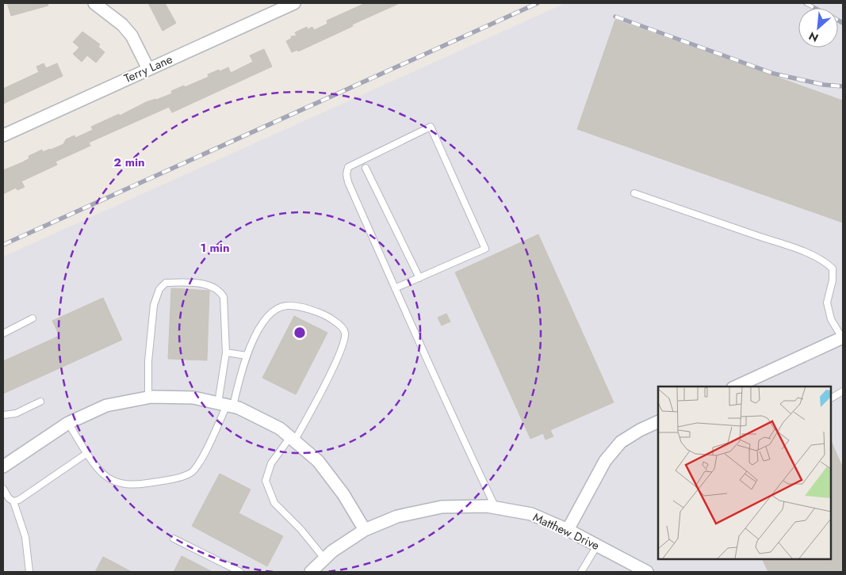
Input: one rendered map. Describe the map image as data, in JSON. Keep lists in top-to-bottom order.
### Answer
{
  "streets": {
    "street": ["Terry Lane", "Matthew Drive"]
  },
  "north": "bottom left",
  "rings": ["2 min", "1 min"]
}
